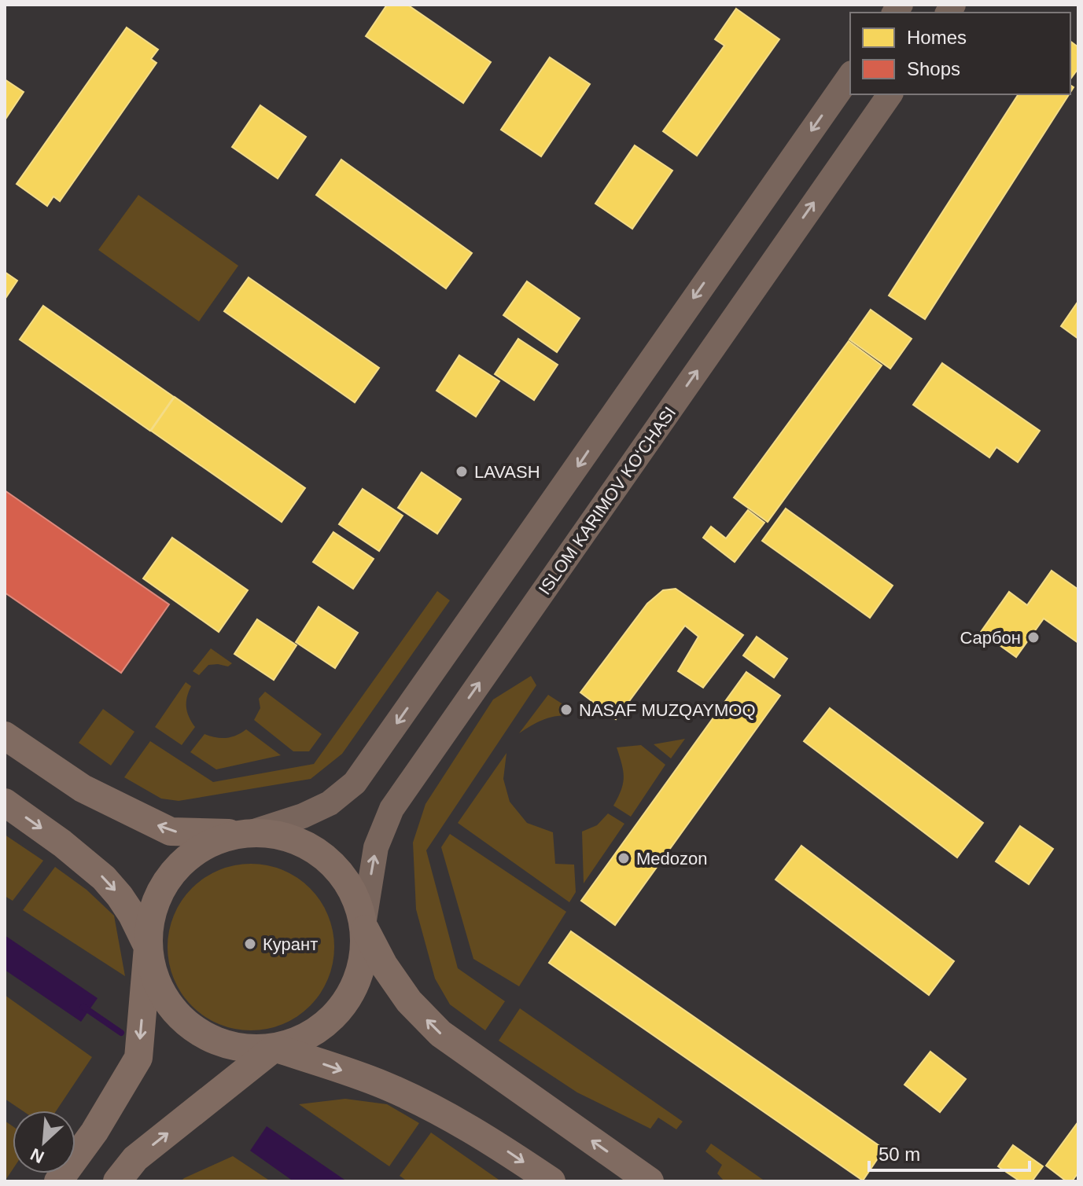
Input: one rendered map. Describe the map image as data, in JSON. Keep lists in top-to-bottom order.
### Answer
{
  "streets": {
    "main road": ["ISLOM KARIMOV KO‘CHASI"]
  },
  "places": [
    "LAVASH",
    "Сарбон",
    "NASAF MUZQAYMOQ",
    "Medozon",
    "Курант"
  ],
  "legend": ["Homes", "Shops"],
  "scale_bar": "50 m",
  "north": "bottom left"
}
